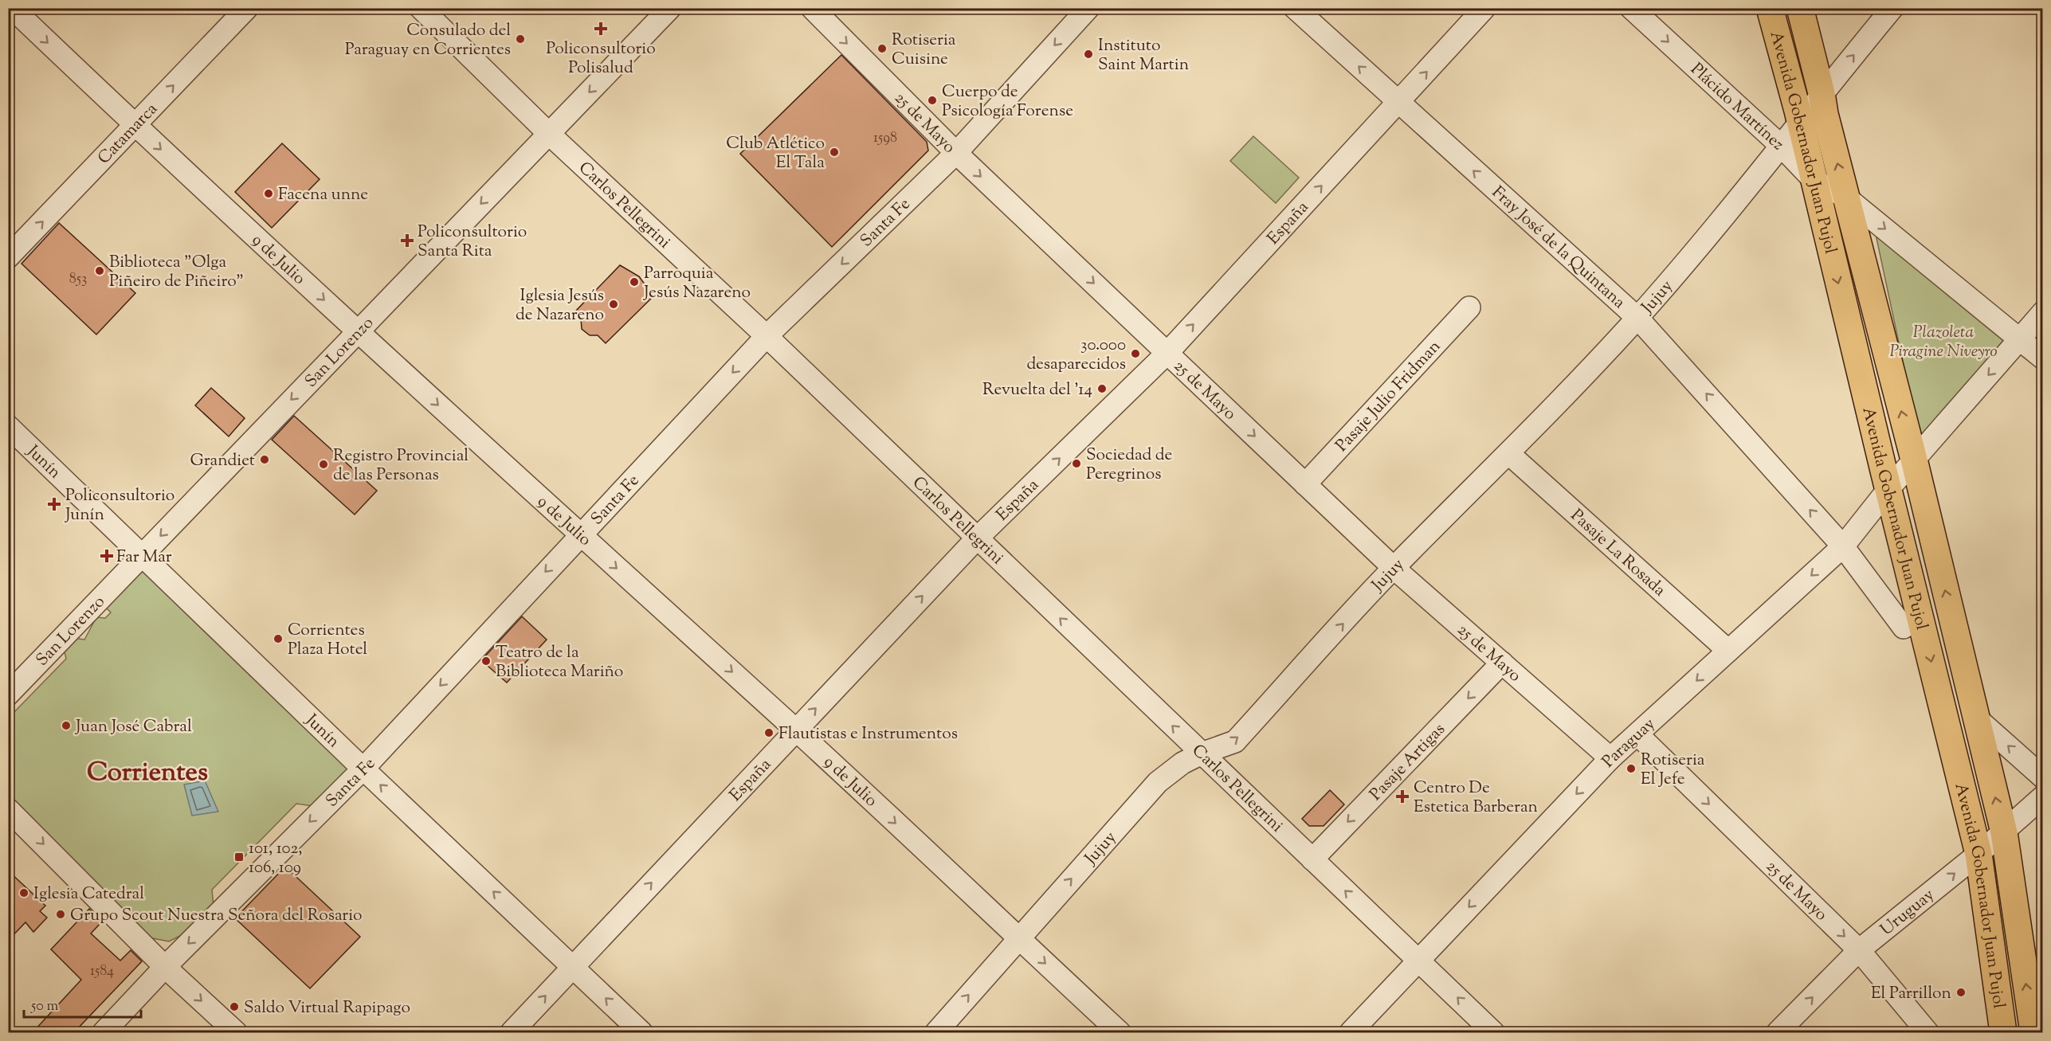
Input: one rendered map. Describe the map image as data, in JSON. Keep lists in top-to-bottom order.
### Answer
{
  "streets": {
    "main road": ["Avenida Gobernador Juan Pujol"],
    "street": [
      "Plácido Martínez",
      "25 de Mayo",
      "Catamarca",
      "Carlos Pellegrini",
      "Santa Fe",
      "España",
      "Fray José de la Quintana",
      "9 de Julio",
      "Jujuy",
      "San Lorenzo",
      "Pasaje Julio Fridman",
      "Junín",
      "Pasaje La Rosada",
      "Paraguay",
      "Pasaje Artigas",
      "Uruguay"
    ]
  },
  "crossings": [
    ["Plácido Martínez", "Avenida Gobernador Juan Pujol"],
    ["Plácido Martínez", "Jujuy"],
    ["Plácido Martínez", "Paraguay"],
    ["25 de Mayo", "Santa Fe"],
    ["25 de Mayo", "España"],
    ["25 de Mayo", "Jujuy"],
    ["25 de Mayo", "Pasaje Julio Fridman"],
    ["25 de Mayo", "Paraguay"],
    ["25 de Mayo", "Pasaje Artigas"],
    ["25 de Mayo", "Uruguay"],
    ["Catamarca", "9 de Julio"],
    ["Avenida Gobernador Juan Pujol", "Jujuy"],
    ["Avenida Gobernador Juan Pujol", "Paraguay"],
    ["Avenida Gobernador Juan Pujol", "Uruguay"],
    ["Carlos Pellegrini", "Santa Fe"],
    ["Carlos Pellegrini", "España"],
    ["Carlos Pellegrini", "Jujuy"],
    ["Carlos Pellegrini", "San Lorenzo"],
    ["Carlos Pellegrini", "Paraguay"],
    ["Carlos Pellegrini", "Pasaje Artigas"],
    ["Santa Fe", "9 de Julio"],
    ["Santa Fe", "Junín"],
    ["España", "Fray José de la Quintana"],
    ["España", "9 de Julio"],
    ["España", "Junín"],
    ["Fray José de la Quintana", "Jujuy"],
    ["Fray José de la Quintana", "Paraguay"],
    ["9 de Julio", "Jujuy"],
    ["9 de Julio", "San Lorenzo"],
    ["Jujuy", "Pasaje La Rosada"],
    ["San Lorenzo", "Junín"],
    ["Pasaje La Rosada", "Paraguay"]
  ],
  "one_way": [
    "Plácido Martínez",
    "25 de Mayo",
    "Catamarca",
    "Carlos Pellegrini",
    "Santa Fe",
    "España",
    "Fray José de la Quintana",
    "9 de Julio",
    "Jujuy",
    "San Lorenzo",
    "Junín",
    "Paraguay",
    "Pasaje Artigas",
    "Uruguay"
  ],
  "districts": ["Corrientes"],
  "parks": ["Plazoleta Piragine Niveyro"],
  "places": {
    "health": [
      "Policonsultorio Polisalud",
      "Policonsultorio Santa Rita",
      "Policonsultorio Junín",
      "Far Mar",
      "Centro De Estetica Barberan"
    ],
    "other": [
      "Consulado del Paraguay en Corrientes",
      "Rotiseria Cuisine",
      "Instituto Saint Martin",
      "Cuerpo de Psicología Forense",
      "Club Atlético El Tala",
      "Facena unne",
      "Biblioteca \"Olga Piñeiro de Piñeiro\"",
      "Parroquia Jesús Nazareno",
      "Iglesia Jesús de Nazareno",
      "30.000 desaparecidos",
      "Revuelta del '14",
      "Grandiet",
      "Sociedad de Peregrinos",
      "Registro Provincial de las Personas",
      "Corrientes Plaza Hotel",
      "Teatro de la Biblioteca Mariño",
      "Juan José Cabral",
      "Flautistas e Instrumentos",
      "Rotiseria El Jefe",
      "Iglesia Catedral",
      "Grupo Scout Nuestra Señora del Rosario",
      "El Parrillon",
      "Saldo Virtual Rapipago"
    ],
    "transit": ["101, 102, 106, 109"]
  },
  "house_numbers": ["1598", "853", "1584"],
  "scale_bar": "50 m"
}
